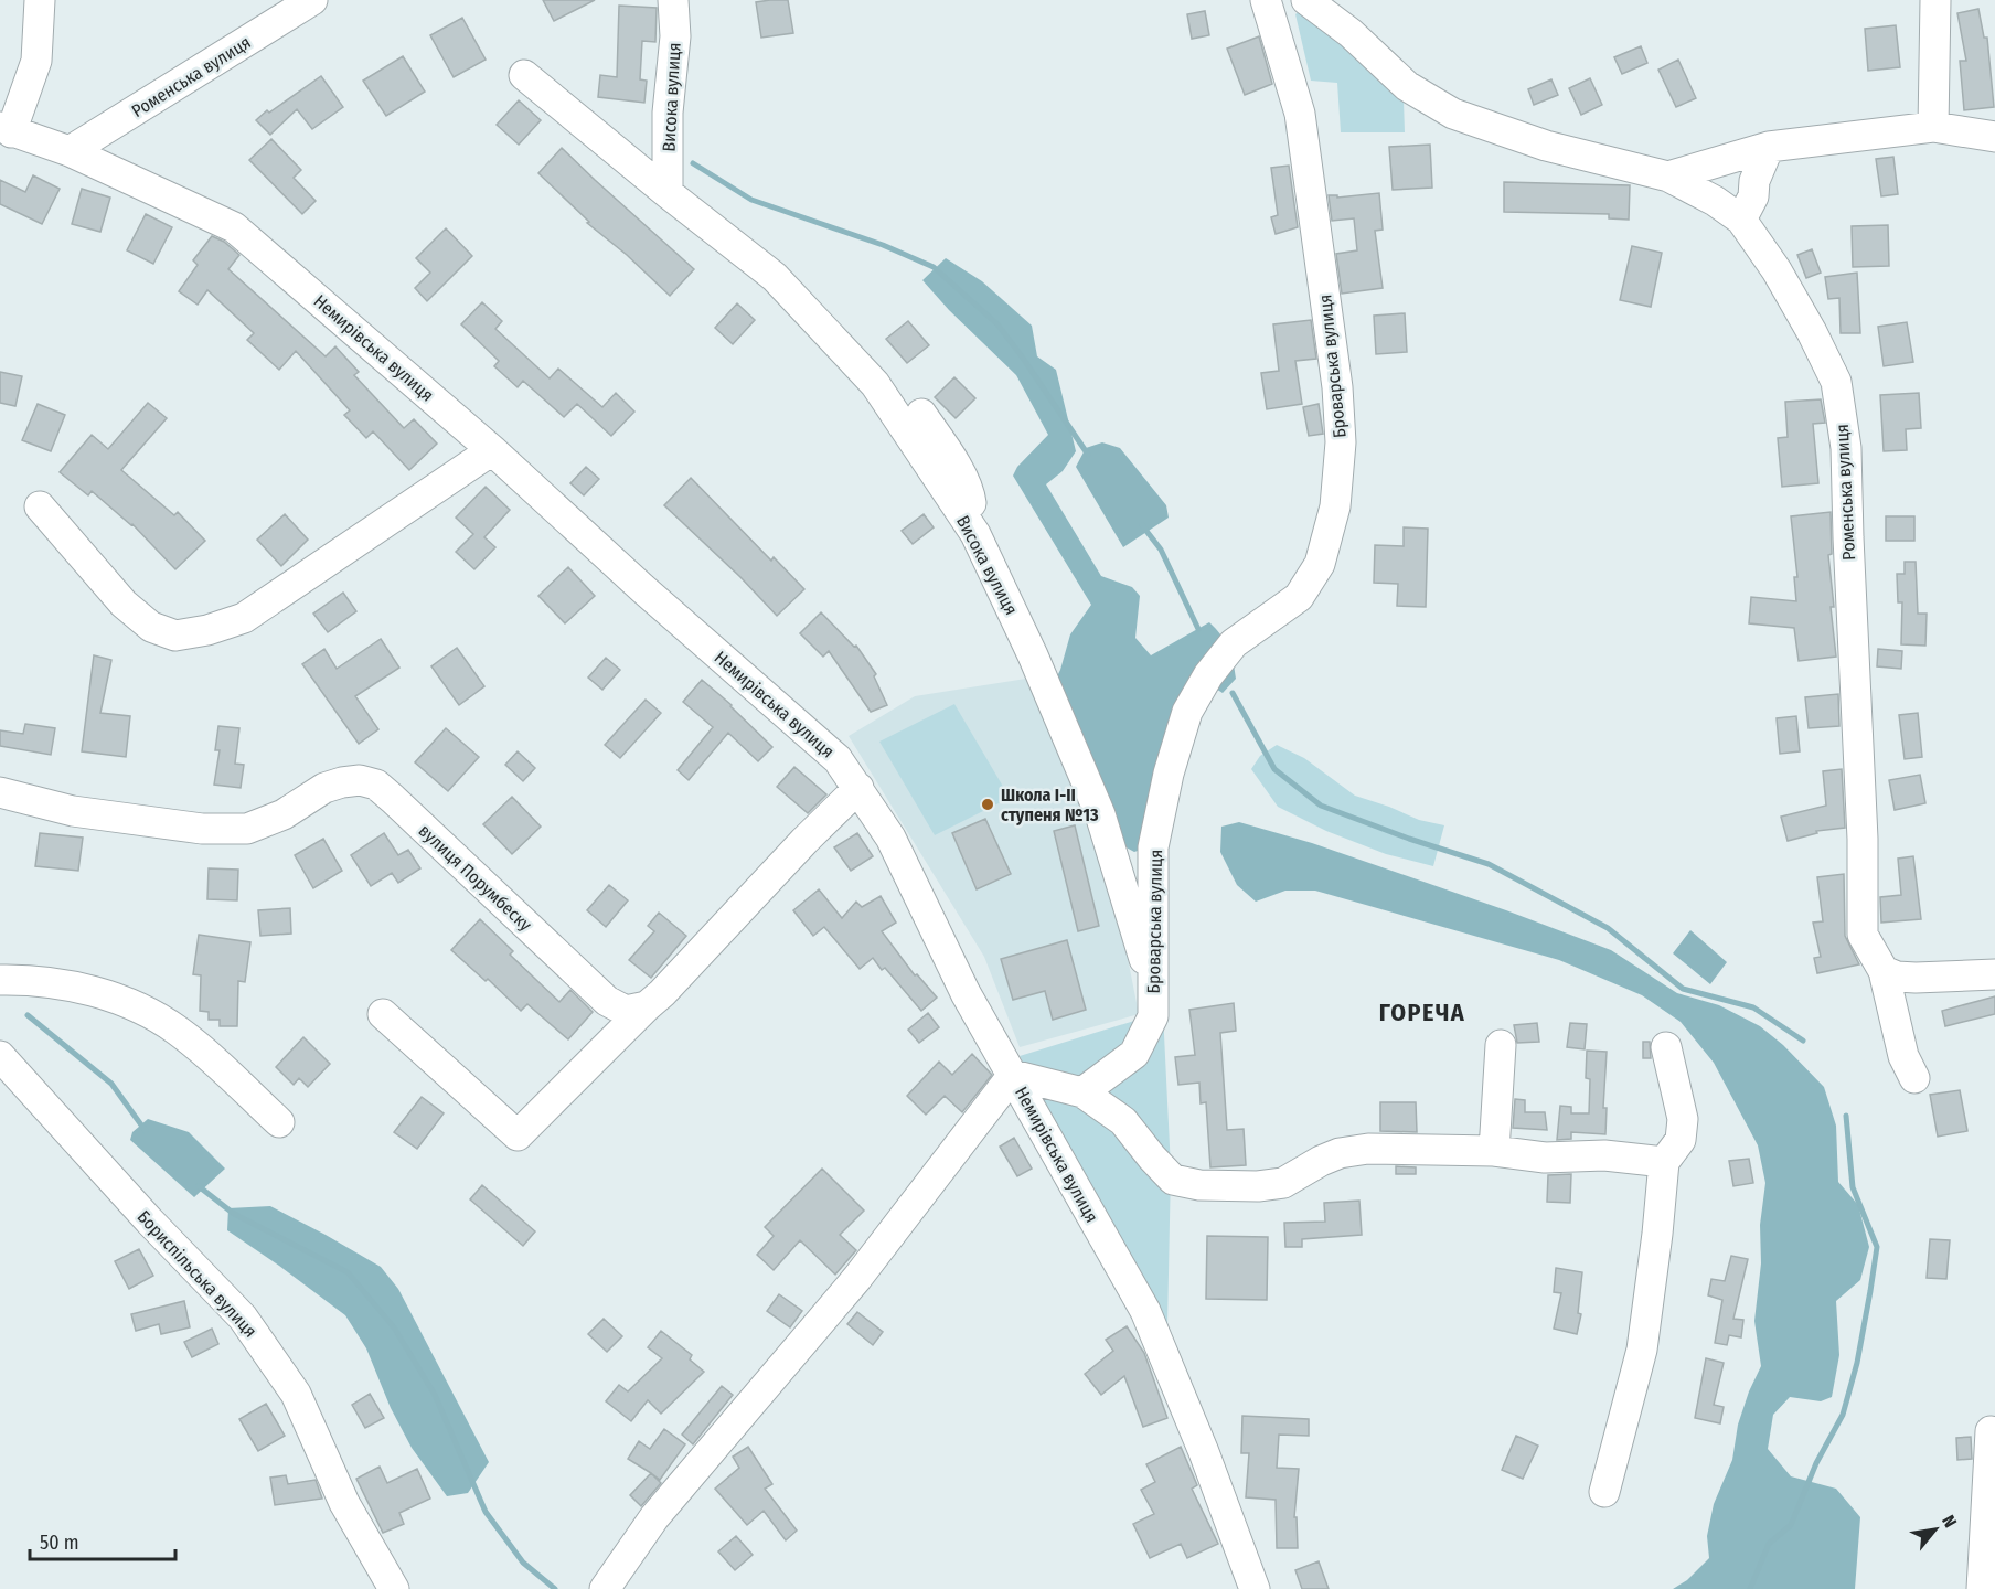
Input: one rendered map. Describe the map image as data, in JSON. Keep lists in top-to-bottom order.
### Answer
{
  "streets": {
    "street": [
      "Роменська вулиця",
      "Висока вулиця",
      "Немирівська вулиця",
      "Броварська вулиця",
      "вулиця Порумбеску",
      "Бориспільська вулиця"
    ]
  },
  "crossings": [
    ["Роменська вулиця", "Немирівська вулиця"],
    ["Висока вулиця", "Броварська вулиця"]
  ],
  "districts": ["ГОРЕЧА"],
  "places": ["Школа I-II ступеня №13"],
  "scale_bar": "50 m",
  "north": "top right"
}
